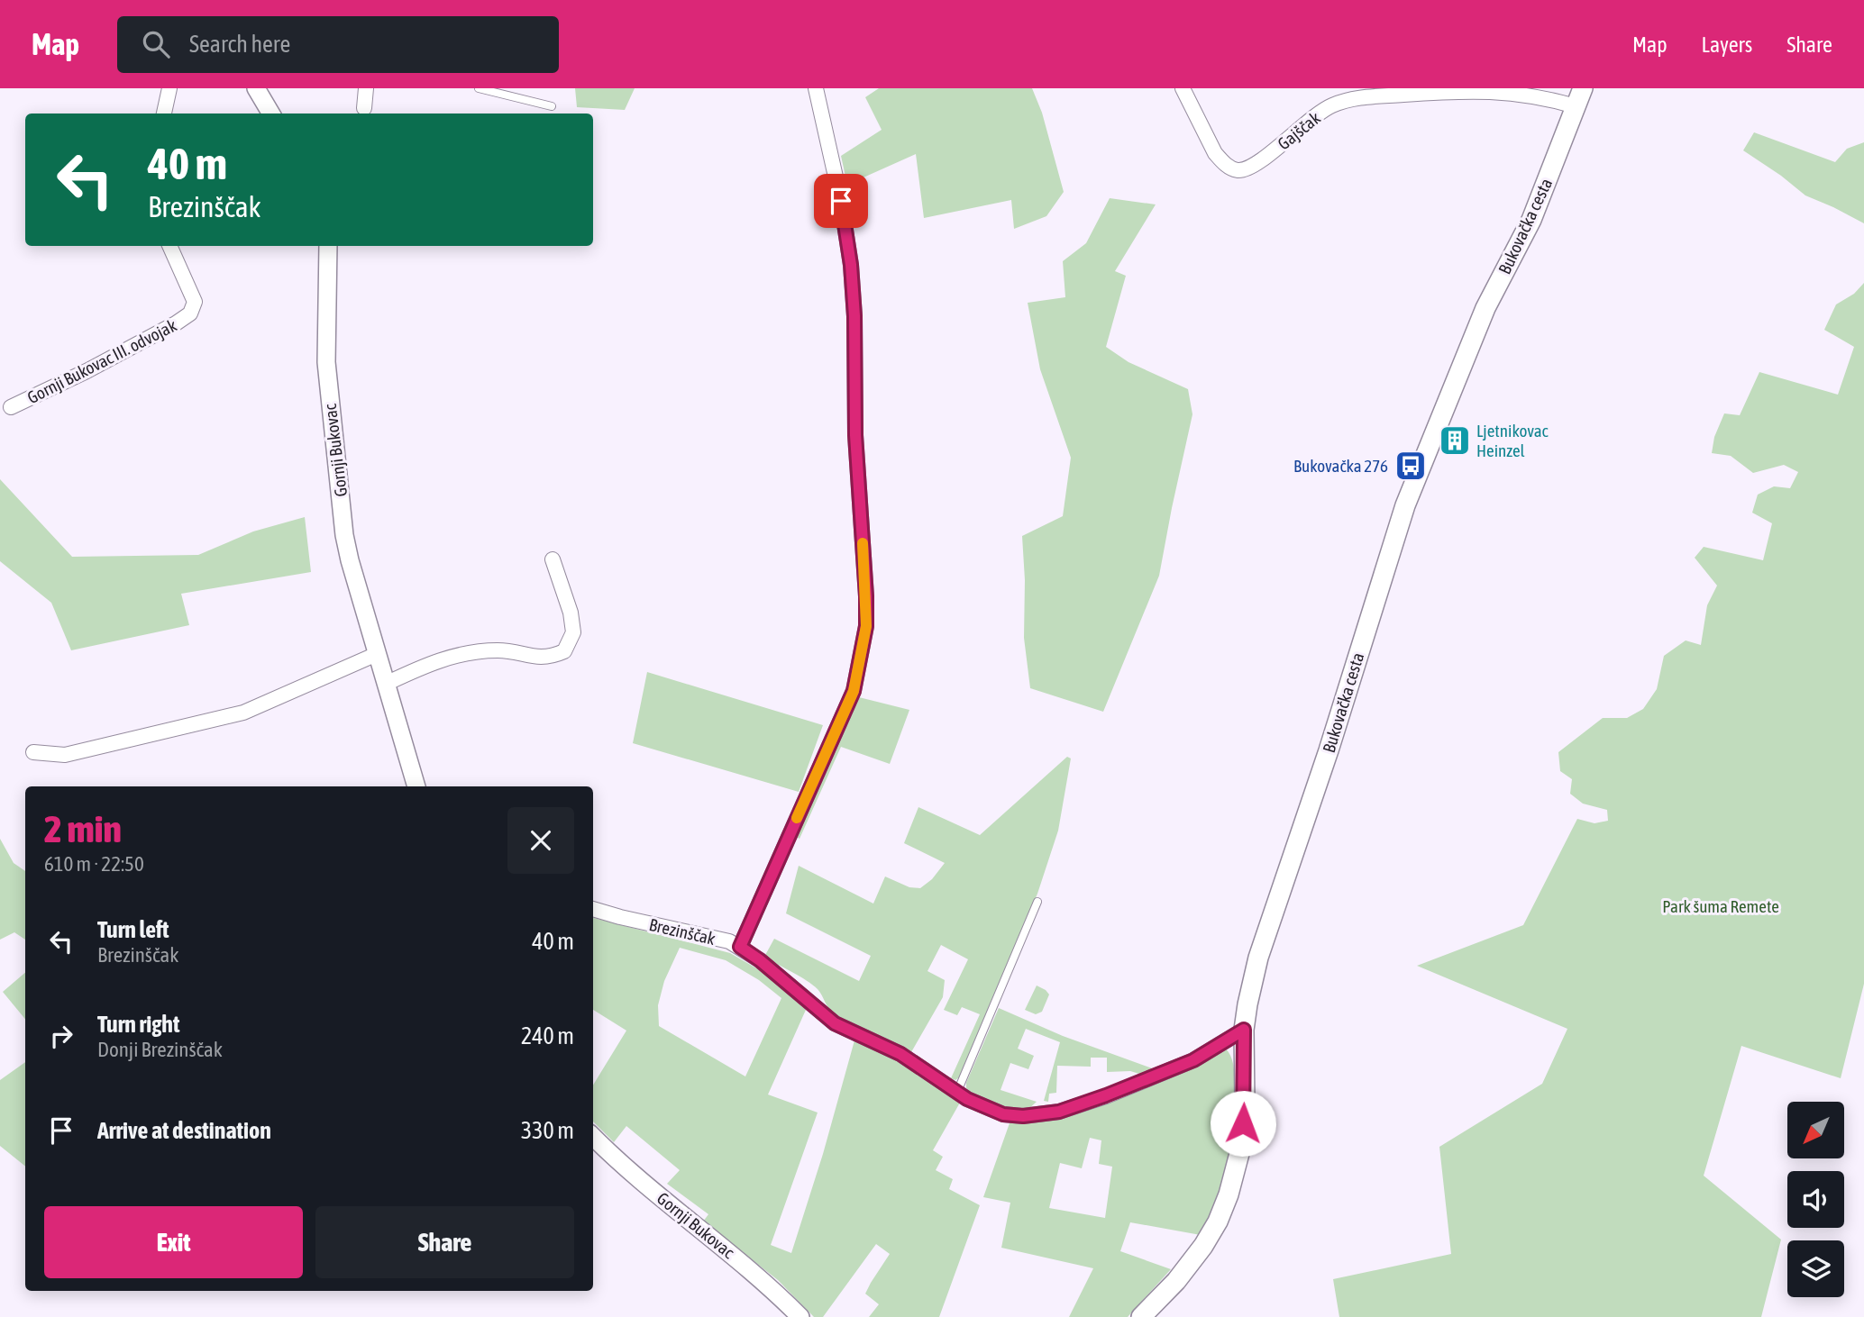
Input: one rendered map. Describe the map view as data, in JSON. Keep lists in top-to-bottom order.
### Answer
{
  "streets": {
    "main road": ["Bukovačka cesta"],
    "street": [
      "Gajščak",
      "Gornji Bukovac III. odvojak",
      "Gornji Bukovac",
      "Brezinščak"
    ]
  },
  "crossings": [
    ["Gajščak", "Bukovačka cesta"],
    ["Bukovačka cesta", "Brezinščak"]
  ],
  "parks": ["Park šuma Remete"],
  "places": {
    "building": ["Ljetnikovac Heinzel"],
    "bus stop": ["Bukovačka 276"]
  },
  "north": "bottom left",
  "page": {
    "header": "Map",
    "search": "Search here",
    "nav": ["Map", "Layers", "Share"],
    "turn": ["40 m", "Brezinščak"],
    "heading": ["2 min", "610 m · 22:50"],
    "list": [
      {
        "name": "Turn left",
        "note": "Brezinščak",
        "value": "40 m"
      },
      {
        "name": "Turn right",
        "note": "Donji Brezinščak",
        "value": "240 m"
      },
      {
        "name": "Arrive at destination",
        "value": "330 m"
      }
    ],
    "buttons": ["Exit", "Share"]
  }
}
